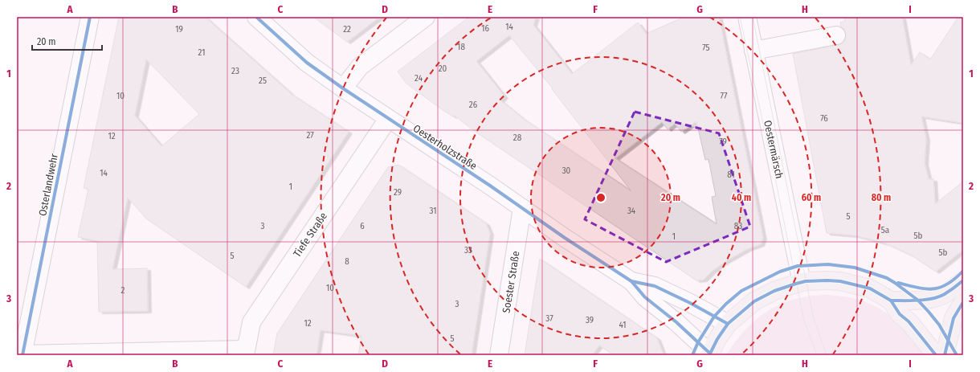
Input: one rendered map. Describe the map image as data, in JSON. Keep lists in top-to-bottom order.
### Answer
{
  "streets": {
    "street": [
      "Oesterholzstraße",
      "Oestermärsch",
      "Osterlandwehr",
      "Tiefe Straße",
      "Soester Straße"
    ]
  },
  "crossings": [
    ["Oesterholzstraße", "Tiefe Straße"],
    ["Oesterholzstraße", "Soester Straße"]
  ],
  "house_numbers": [
    "14",
    "16",
    "19",
    "22",
    "18",
    "75",
    "21",
    "20",
    "23",
    "24",
    "25",
    "10",
    "77",
    "26",
    "76",
    "27",
    "12",
    "28",
    "79",
    "30",
    "14",
    "81",
    "1",
    "29",
    "31",
    "34",
    "5",
    "3",
    "6",
    "83",
    "5a",
    "5b",
    "1",
    "33",
    "5b",
    "5",
    "8",
    "10",
    "2",
    "3",
    "37",
    "39",
    "12",
    "41",
    "5"
  ],
  "scale_bar": "20 m",
  "grid": {
    "columns": [
      "A",
      "B",
      "C",
      "D",
      "E",
      "F",
      "G",
      "H",
      "I"
    ],
    "rows": ["1", "2", "3"]
  },
  "rings": [
    "20 m",
    "40 m",
    "60 m",
    "80 m"
  ]
}
